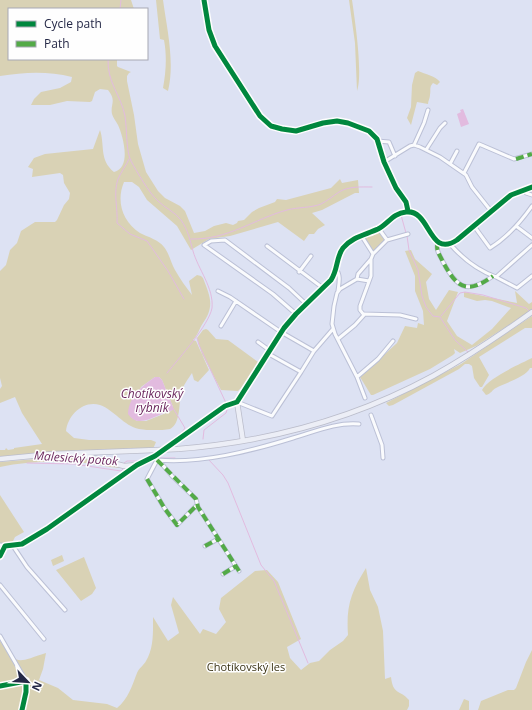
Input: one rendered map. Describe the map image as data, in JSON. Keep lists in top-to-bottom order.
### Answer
{
  "water": ["Chotíkovský rybník", "Malesický potok"],
  "parks": ["Chotíkovský les"],
  "legend": ["Cycle path", "Path"],
  "north": "bottom right"
}
